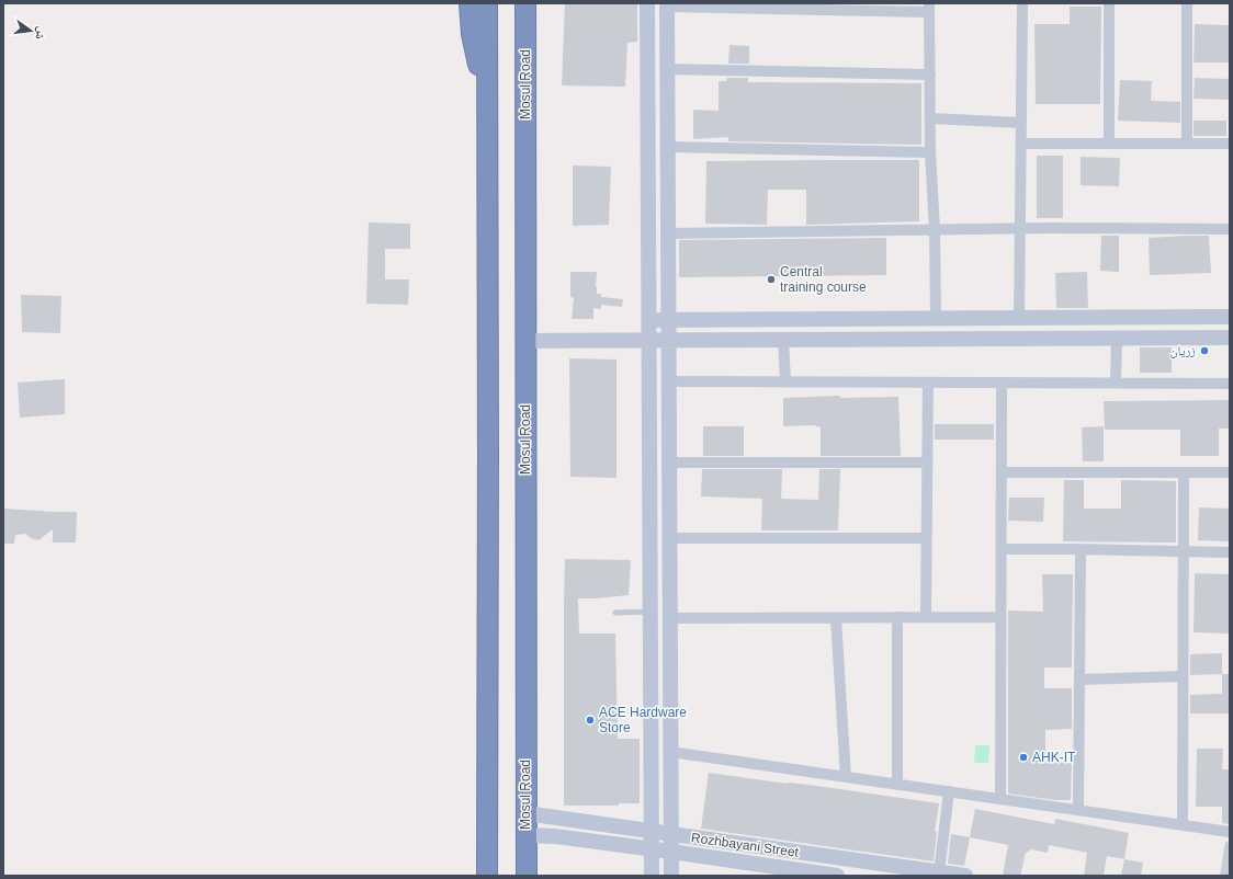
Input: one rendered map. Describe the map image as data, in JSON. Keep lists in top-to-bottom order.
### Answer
{
  "streets": {
    "highway": ["Mosul Road"],
    "street": ["Rozhbayani Street"]
  },
  "crossings": [
    ["Mosul Road", "Rozhbayani Street"]
  ],
  "places": [
    "Central training course",
    "زریان",
    "ACE Hardware Store",
    "AHK-IT"
  ],
  "north": "right"
}
